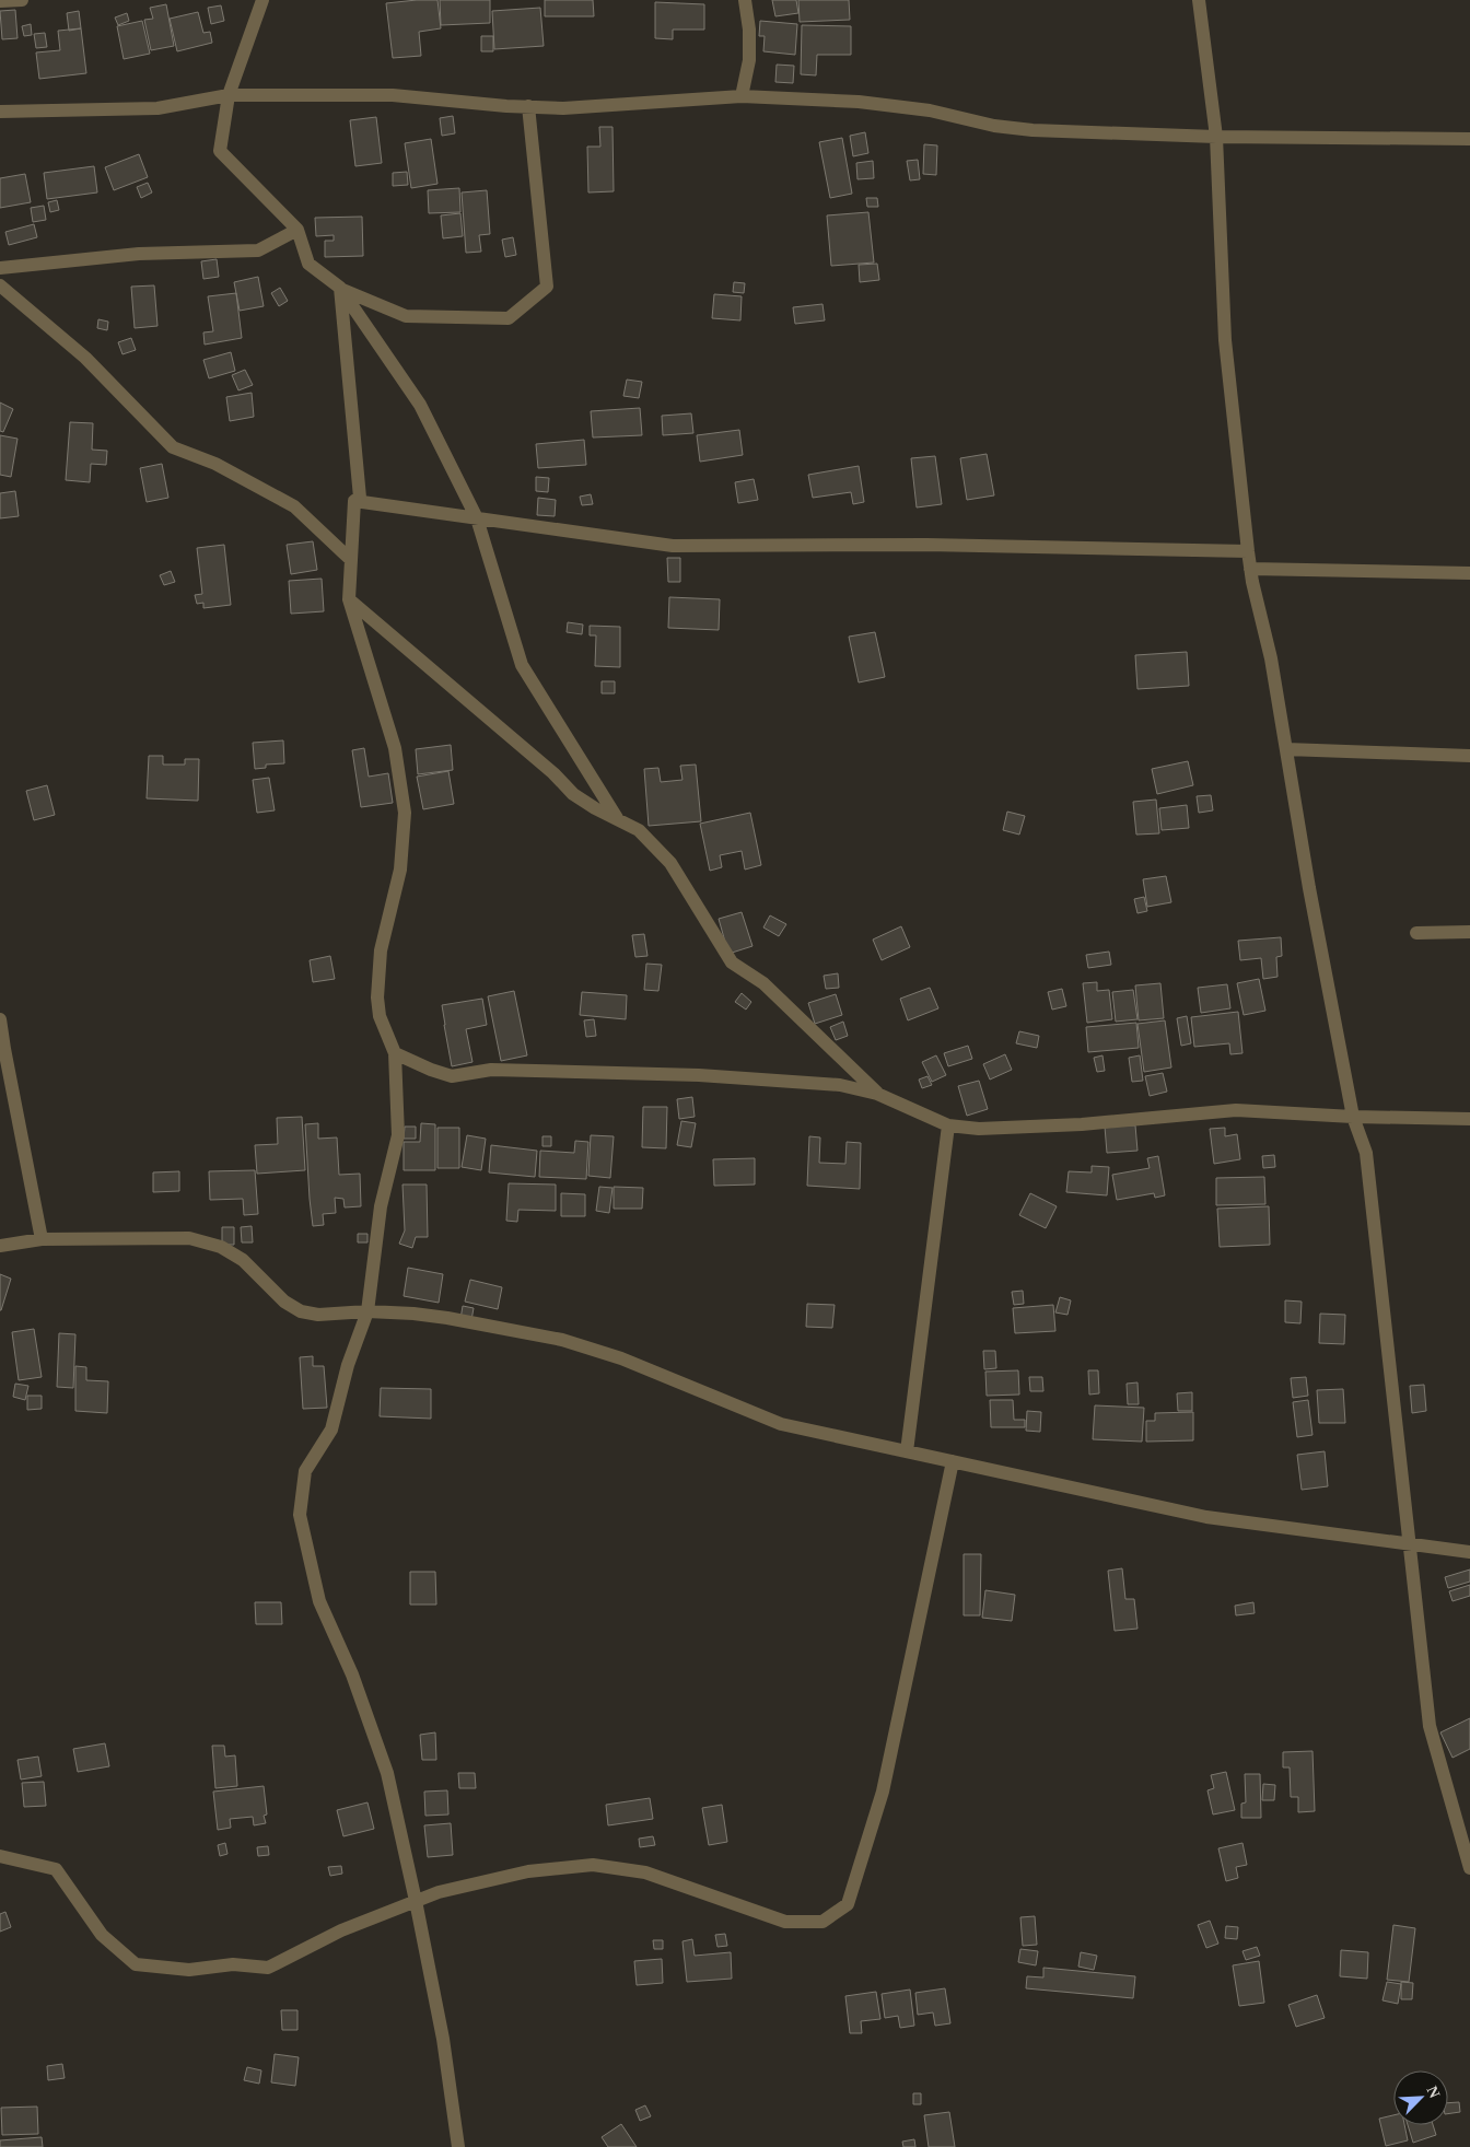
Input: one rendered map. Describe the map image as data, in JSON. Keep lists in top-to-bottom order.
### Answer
{
  "north": "top right"
}
